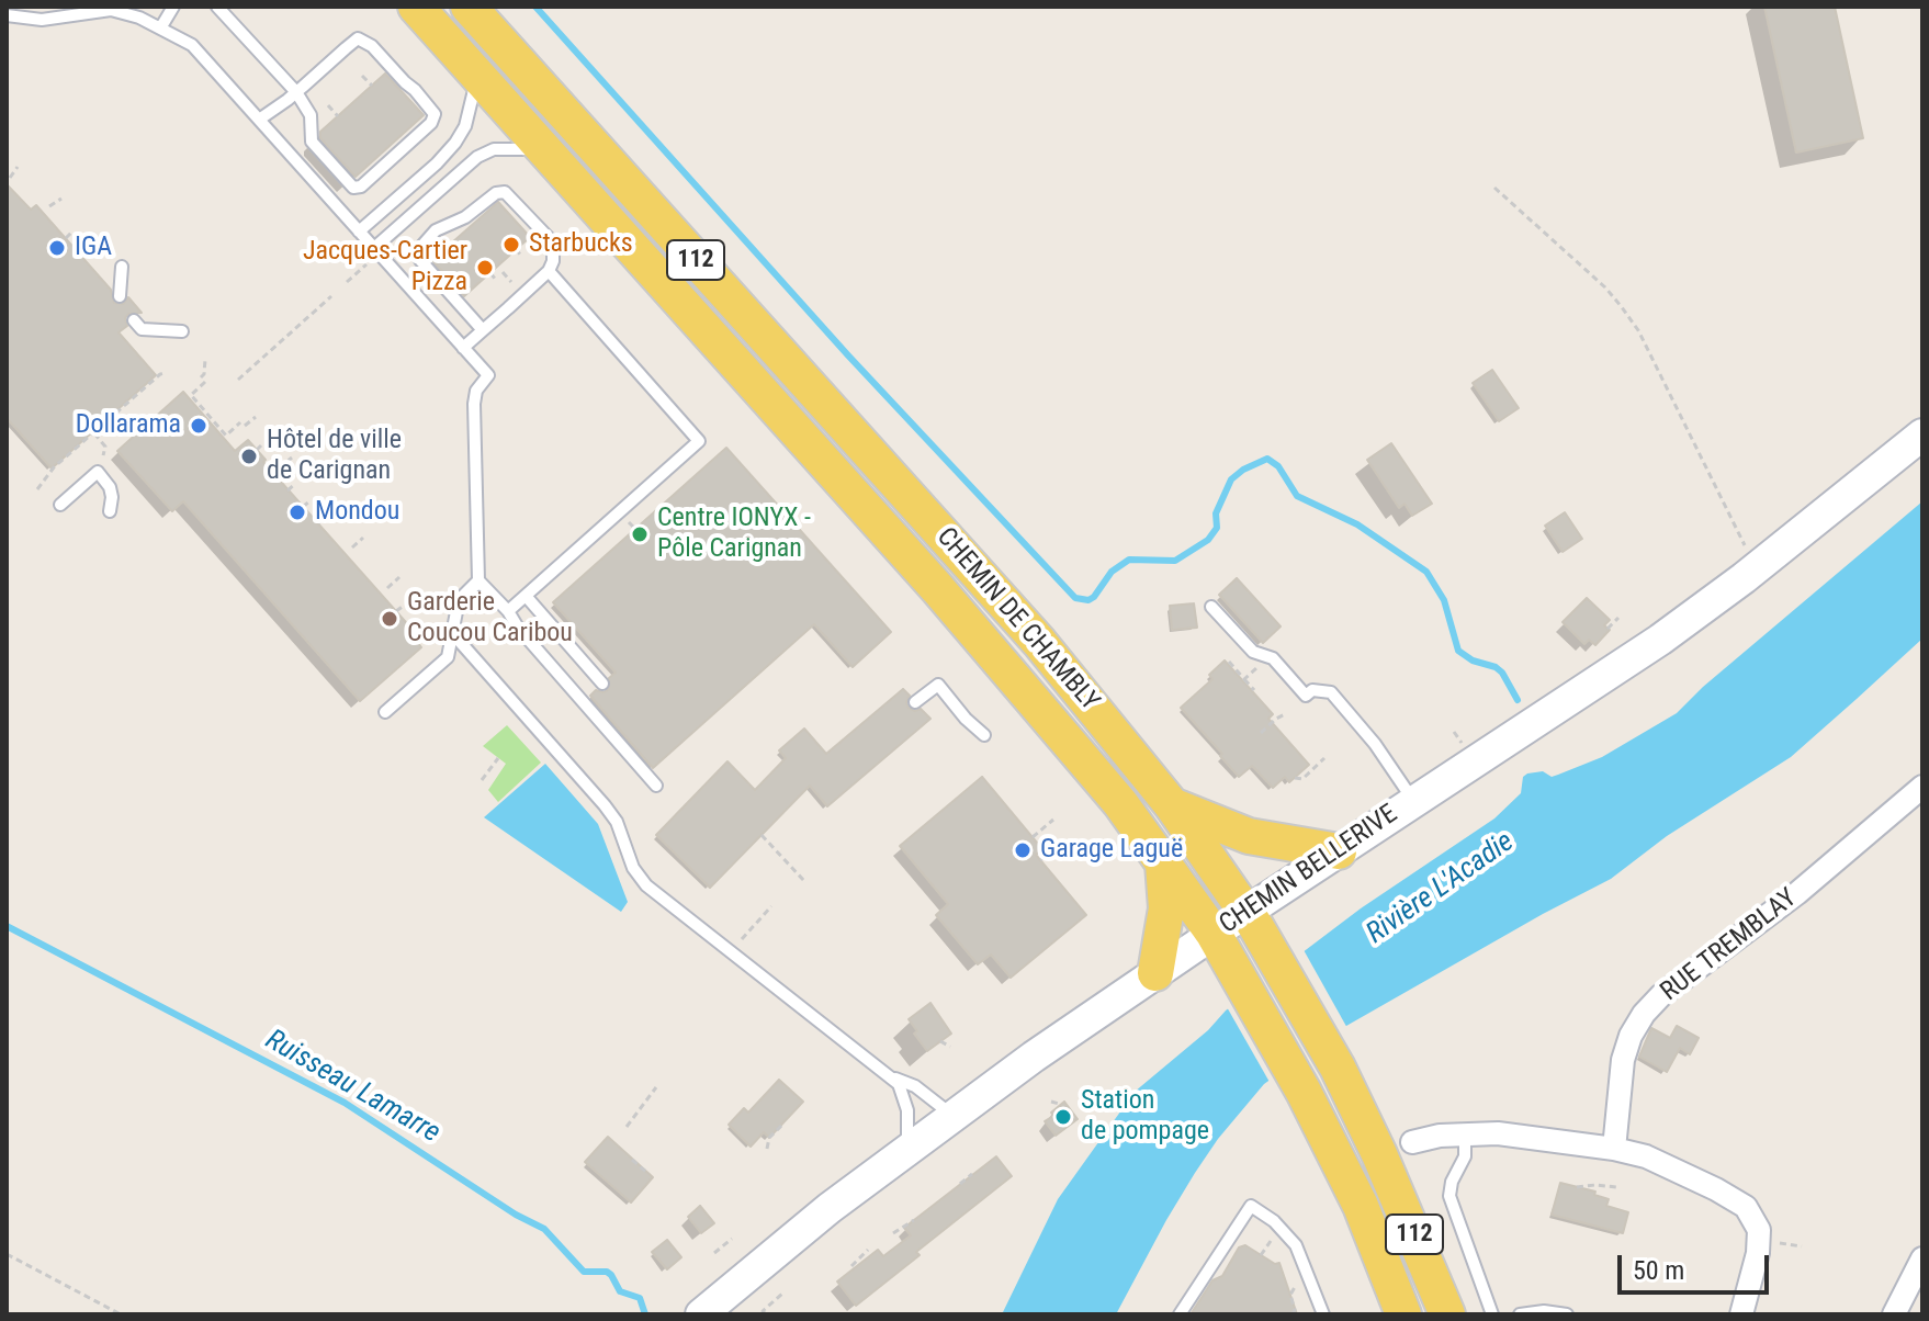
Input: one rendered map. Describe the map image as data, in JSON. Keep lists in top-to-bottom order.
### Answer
{
  "streets": {
    "main road": ["112", "CHEMIN DE CHAMBLY", "CHEMIN BELLERIVE"],
    "street": ["RUE TREMBLAY"]
  },
  "crossings": [
    ["CHEMIN DE CHAMBLY", "CHEMIN BELLERIVE"]
  ],
  "water": ["Rivière L'Acadie", "Ruisseau Lamarre"],
  "places": [
    "Starbucks",
    "IGA",
    "Jacques-Cartier Pizza",
    "Dollarama",
    "Hôtel de ville de Carignan",
    "Mondou",
    "Centre IONYX - Pôle Carignan",
    "Garderie Coucou Caribou",
    "Garage Laguë",
    "Station de pompage"
  ],
  "scale_bar": "50 m"
}
